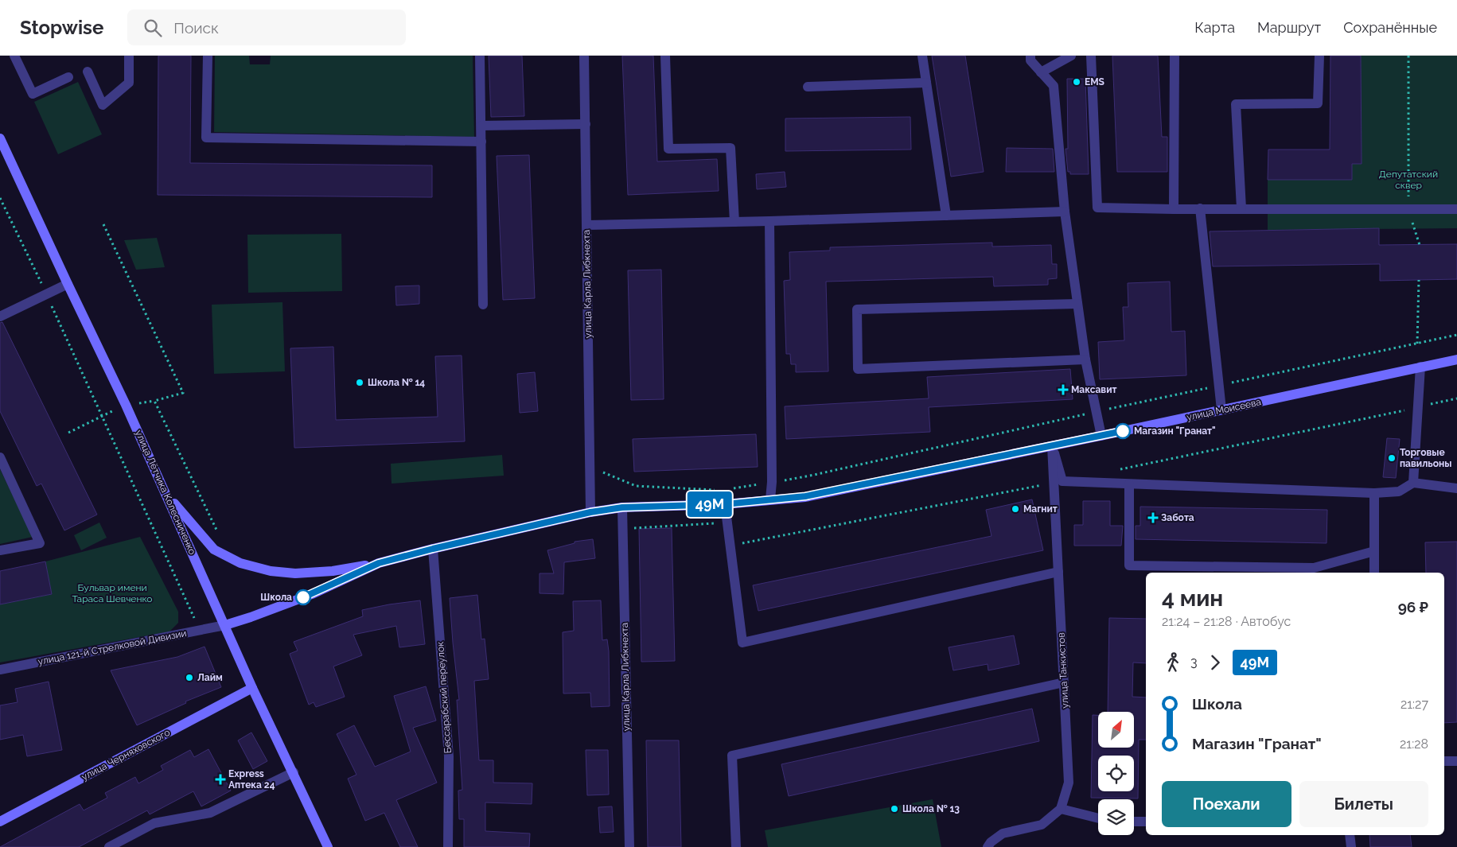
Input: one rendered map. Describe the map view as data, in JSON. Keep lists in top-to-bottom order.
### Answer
{
  "streets": {
    "street": [
      "улица Карла Либкнехта",
      "улица Моисеева",
      "улица Лётчика Колесниченко",
      "улица 121-й Стрелковой Дивизии",
      "улица Танкистов",
      "Бессарабский переулок",
      "улица Черняховского"
    ]
  },
  "crossings": [
    ["улица Карла Либкнехта", "улица Моисеева"],
    ["улица Моисеева", "улица Лётчика Колесниченко"],
    ["улица Моисеева", "улица 121-й Стрелковой Дивизии"],
    ["улица Моисеева", "улица Танкистов"],
    ["улица Моисеева", "Бессарабский переулок"],
    ["улица Лётчика Колесниченко", "улица 121-й Стрелковой Дивизии"],
    ["улица Лётчика Колесниченко", "улица Черняховского"]
  ],
  "parks": ["Депутатский сквер", "Бульвар имени Тараса Шевченко"],
  "places": {
    "other": [
      "EMS",
      "Школа № 14",
      "Магазин \"Гранат\"",
      "Торговые павильоны",
      "Магнит",
      "Школа",
      "Лайм",
      "Школа № 13"
    ],
    "health": ["Максавит", "Забота", "Express Аптека 24"]
  },
  "lines": ["bus line 49М"],
  "north": "top right",
  "page": {
    "header": "Stopwise",
    "search": "Поиск",
    "nav": ["Карта", "Маршрут", "Сохранённые"],
    "on_map": "49М",
    "heading": ["4 мин", "21:24 – 21:28 · Автобус", "96 ₽"],
    "legs": ["3", "49М"],
    "list": [
      {
        "name": "Школа",
        "value": "21:27"
      },
      {
        "name": "Магазин \"Гранат\"",
        "value": "21:28"
      }
    ],
    "buttons": ["Поехали", "Билеты"]
  }
}
